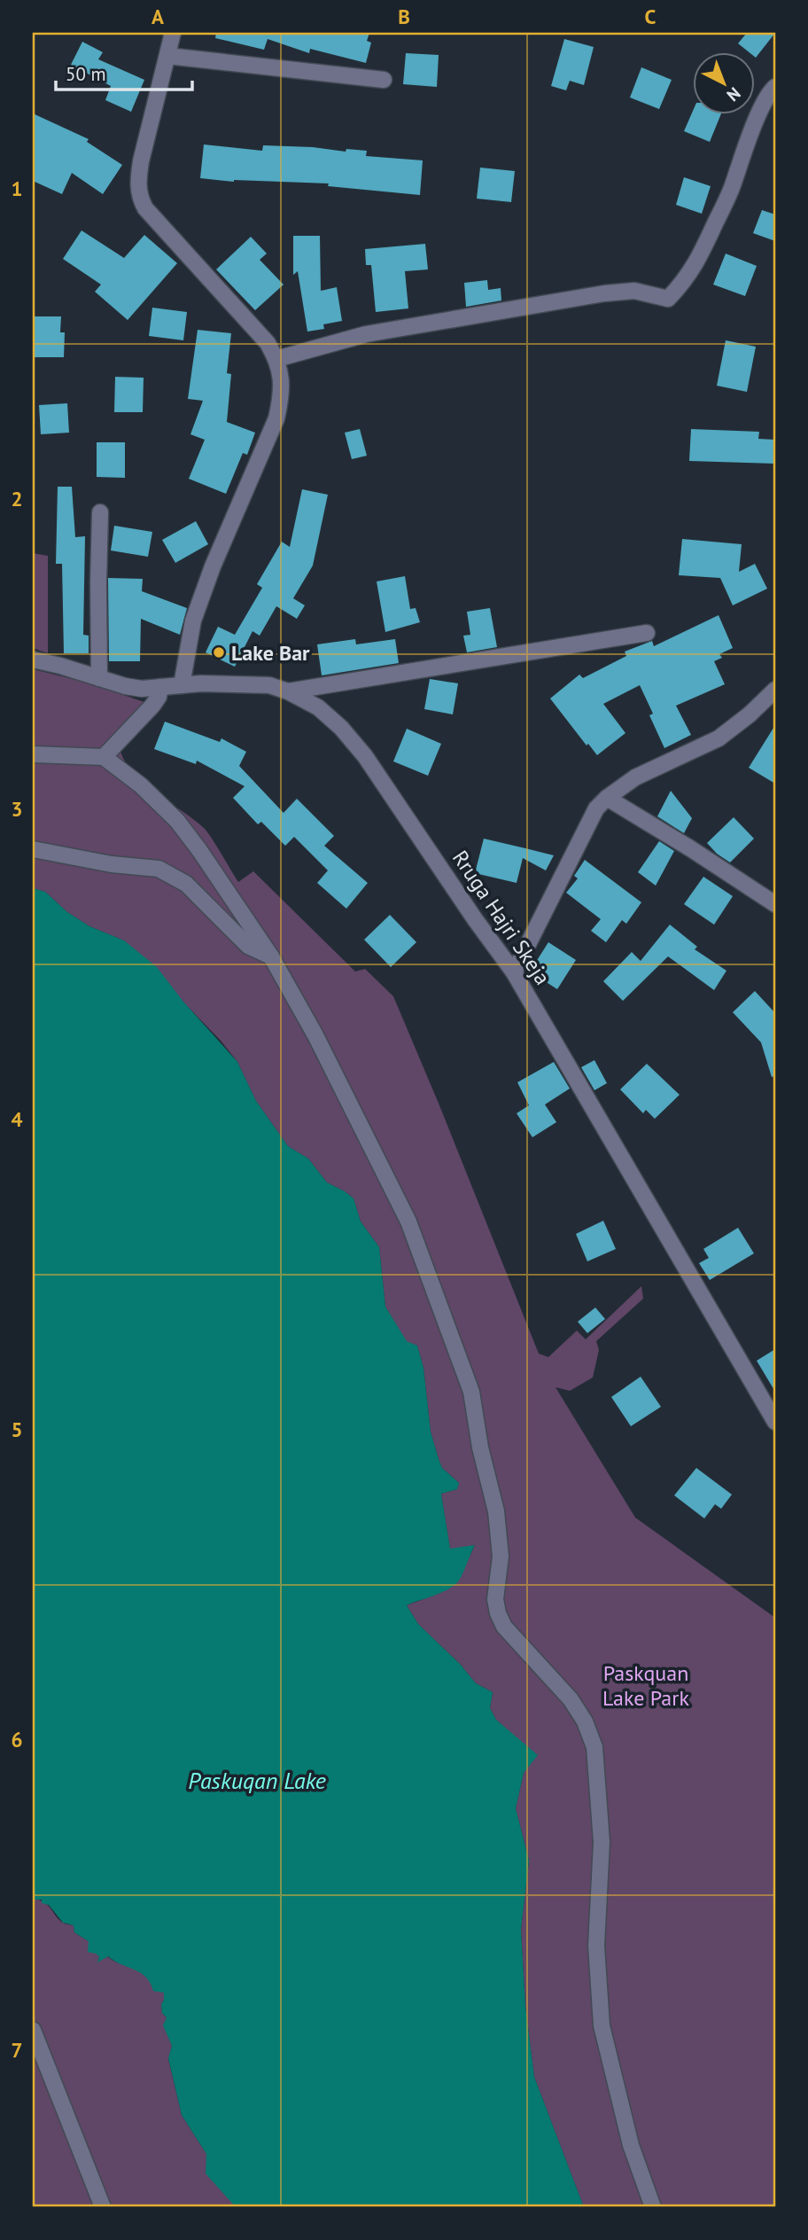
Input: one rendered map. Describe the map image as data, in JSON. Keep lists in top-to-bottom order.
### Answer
{
  "streets": {
    "street": ["Rruga Hajri Skeja"]
  },
  "water": ["Paskuqan Lake"],
  "parks": ["Paskquan Lake Park"],
  "places": ["Lake Bar"],
  "scale_bar": "50 m",
  "north": "bottom right",
  "grid": {
    "columns": ["A", "B", "C"],
    "rows": [
      "1",
      "2",
      "3",
      "4",
      "5",
      "6",
      "7"
    ]
  }
}
